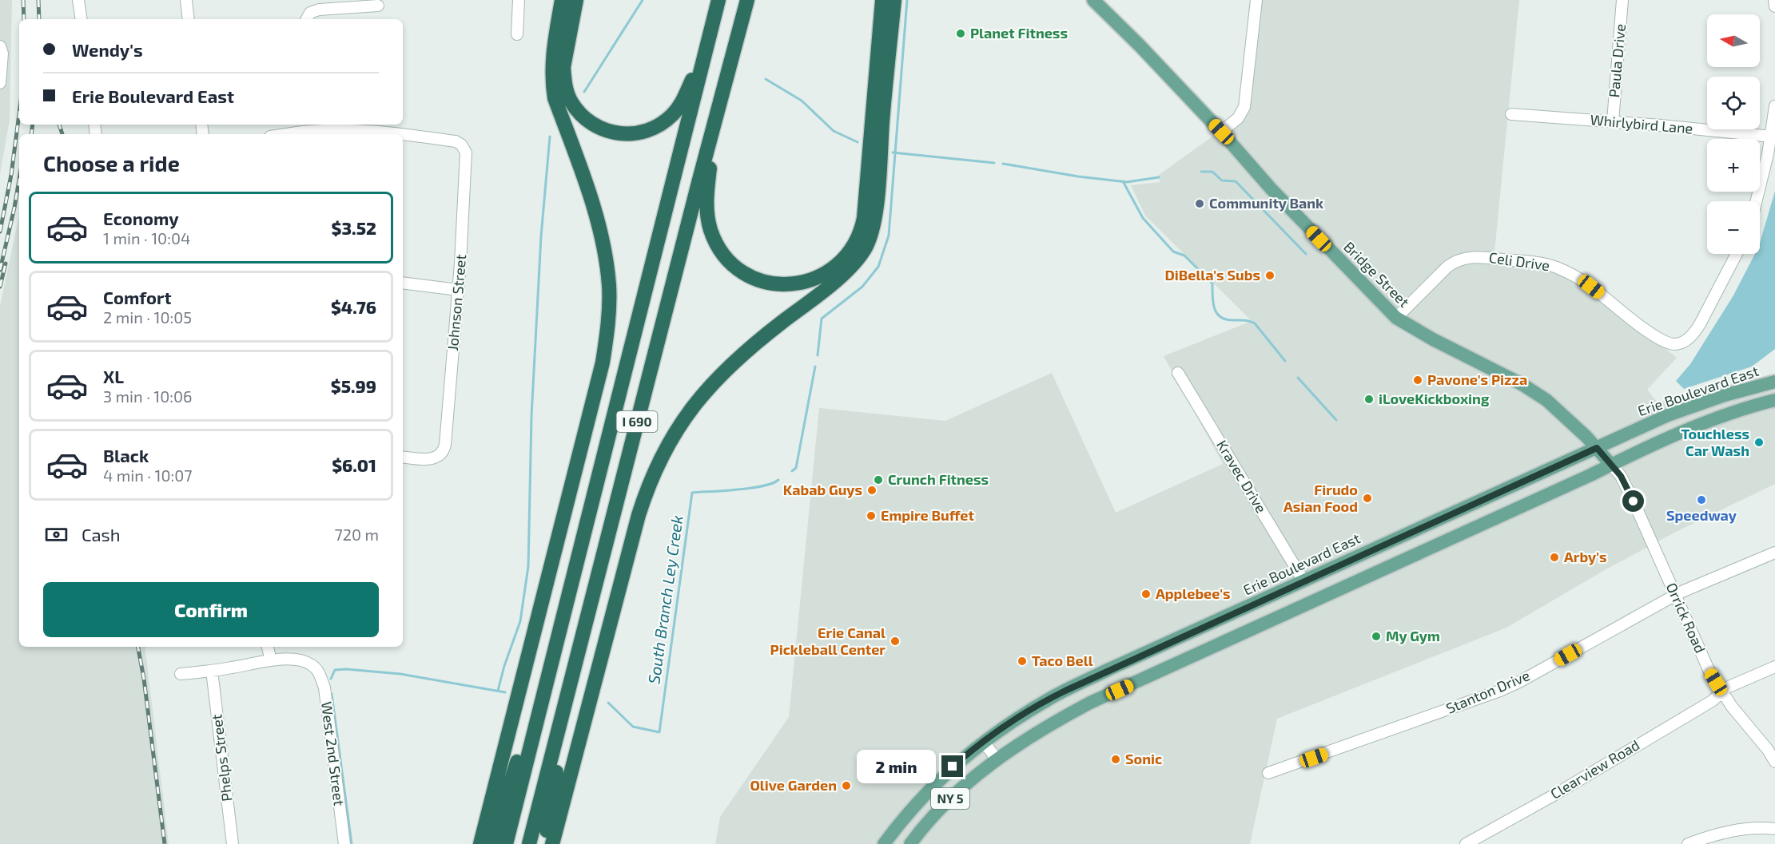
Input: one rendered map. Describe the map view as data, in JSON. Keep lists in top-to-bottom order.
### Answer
{
  "streets": {
    "highway": ["I 690"],
    "main road": ["Bridge Street", "Erie Boulevard East", "NY 5"],
    "street": [
      "Paula Drive",
      "Whirlybird Lane",
      "Celi Drive",
      "Johnson Street",
      "Kravec Drive",
      "Orrick Road",
      "Stanton Drive",
      "West 2nd Street",
      "Phelps Street",
      "Clearview Road"
    ]
  },
  "crossings": [
    ["Paula Drive", "Whirlybird Lane"],
    ["Celi Drive", "Bridge Street"],
    ["Bridge Street", "Erie Boulevard East"],
    ["Bridge Street", "Orrick Road"],
    ["Bridge Street", "NY 5"],
    ["Erie Boulevard East", "Kravec Drive"],
    ["Orrick Road", "Stanton Drive"],
    ["Orrick Road", "Clearview Road"],
    ["Orrick Road", "NY 5"]
  ],
  "water": ["South Branch Ley Creek"],
  "places": [
    "Planet Fitness",
    "Community Bank",
    "DiBella's Subs",
    "Pavone's Pizza",
    "iLoveKickboxing",
    "Touchless Car Wash",
    "Crunch Fitness",
    "Kabab Guys",
    "Firudo Asian Food",
    "Speedway",
    "Empire Buffet",
    "Arby's",
    "Applebee's",
    "My Gym",
    "Erie Canal Pickleball Center",
    "Taco Bell",
    "Sonic",
    "Olive Garden"
  ],
  "north": "left",
  "page": {
    "map_buttons": ["+", "−"],
    "banner": ["Wendy's", "Erie Boulevard East"],
    "heading": "Choose a ride",
    "list": [
      {
        "name": "Economy",
        "note": "1 min · 10:04",
        "value": "$3.52"
      },
      {
        "name": "Comfort",
        "note": "2 min · 10:05",
        "value": "$4.76"
      },
      {
        "name": "XL",
        "note": "3 min · 10:06",
        "value": "$5.99"
      },
      {
        "name": "Black",
        "note": "4 min · 10:07",
        "value": "$6.01"
      }
    ],
    "pay": ["Cash", "720 m"],
    "buttons": "Confirm",
    "bubble": "2 min"
  }
}
